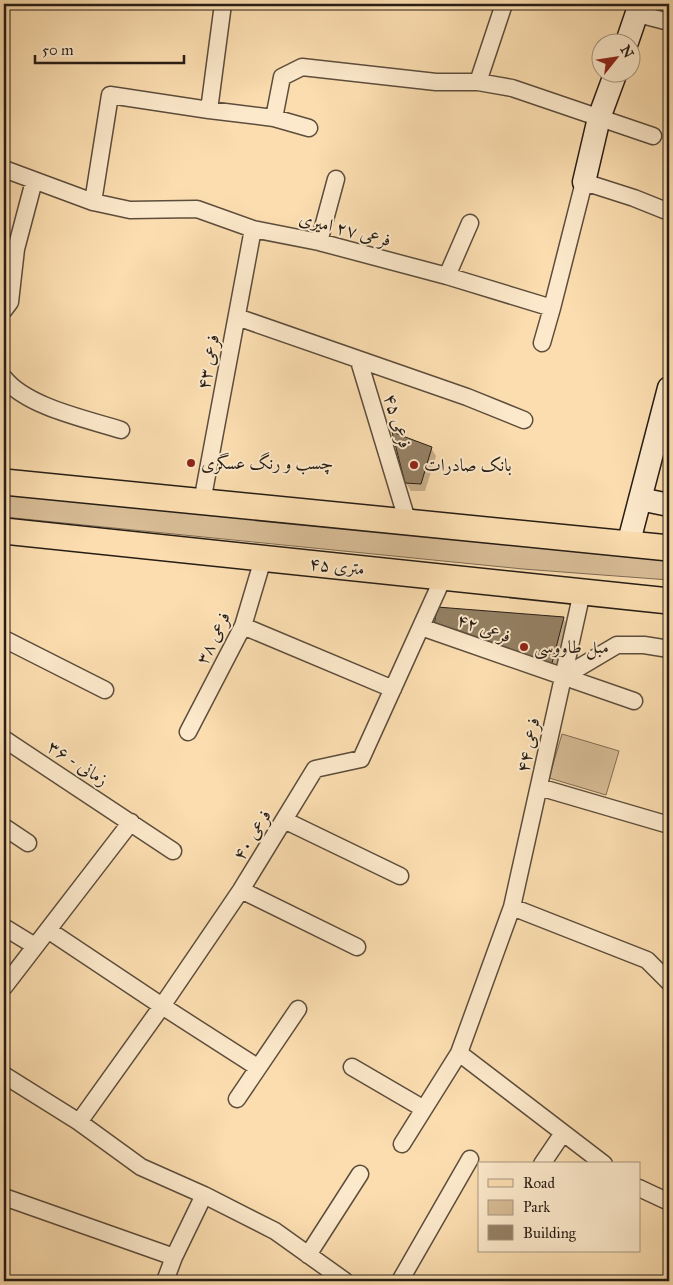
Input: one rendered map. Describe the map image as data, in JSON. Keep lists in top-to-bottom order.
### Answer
{
  "streets": {
    "main road": ["۴۵ متری"],
    "street": [
      "فرعی ۲۷ امیری",
      "فرعی ۴۳",
      "فرعی ۴۵",
      "فرعی ۴۲",
      "فرعی ۳۸",
      "فرعی ۴۴",
      "۳۶ - زمانی",
      "فرعی ۴۰"
    ]
  },
  "crossings": [
    ["فرعی ۲۷ امیری", "فرعی ۴۳"],
    ["۴۵ متری", "فرعی ۳۸"],
    ["۴۵ متری", "فرعی ۴۴"],
    ["۴۵ متری", "فرعی ۴۰"],
    ["فرعی ۴۲", "فرعی ۴۴"],
    ["فرعی ۴۲", "فرعی ۴۰"]
  ],
  "places": ["چسب و رنگ عسگری", "بانک صادرات", "مبل طاووسی"],
  "legend": ["Road", "Park", "Building"],
  "scale_bar": "50 m",
  "north": "top right"
}
